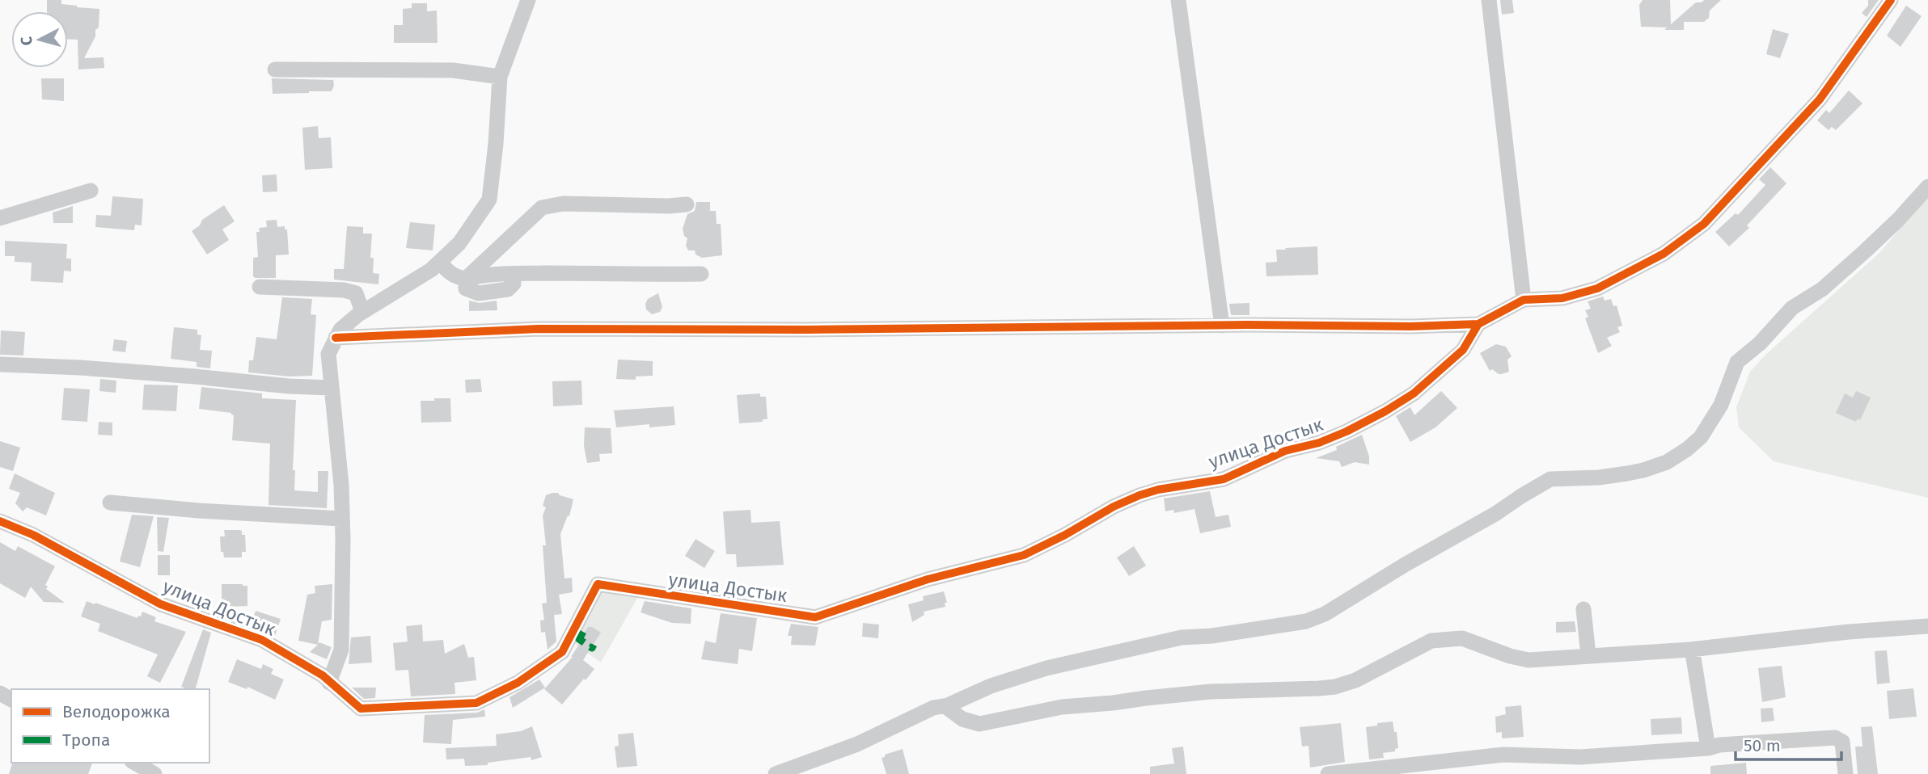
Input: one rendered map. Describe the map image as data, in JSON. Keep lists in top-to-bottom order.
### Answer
{
  "streets": {
    "street": ["улица Достык"]
  },
  "legend": ["Велодорожка", "Тропа"],
  "scale_bar": "50 m",
  "north": "left"
}
